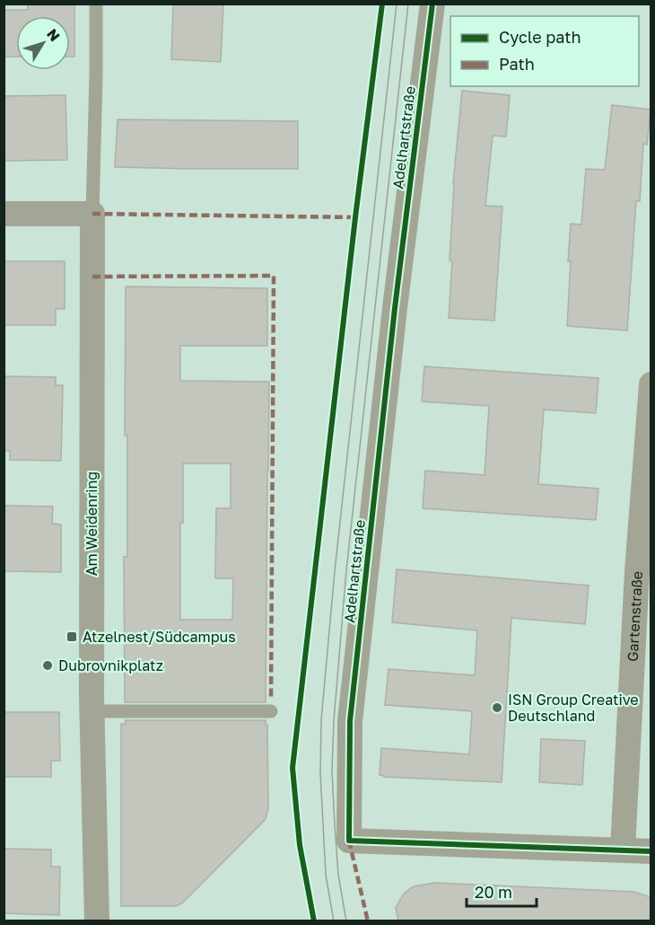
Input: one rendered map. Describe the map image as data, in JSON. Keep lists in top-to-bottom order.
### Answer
{
  "streets": {
    "street": ["Adelhartstraße", "Am Weidenring", "Gartenstraße"]
  },
  "crossings": [
    ["Adelhartstraße", "Gartenstraße"]
  ],
  "places": {
    "transit": ["Atzelnest/Südcampus"],
    "other": ["Dubrovnikplatz", "ISN Group Creative Deutschland"]
  },
  "legend": ["Cycle path", "Path"],
  "scale_bar": "20 m",
  "north": "top right"
}
